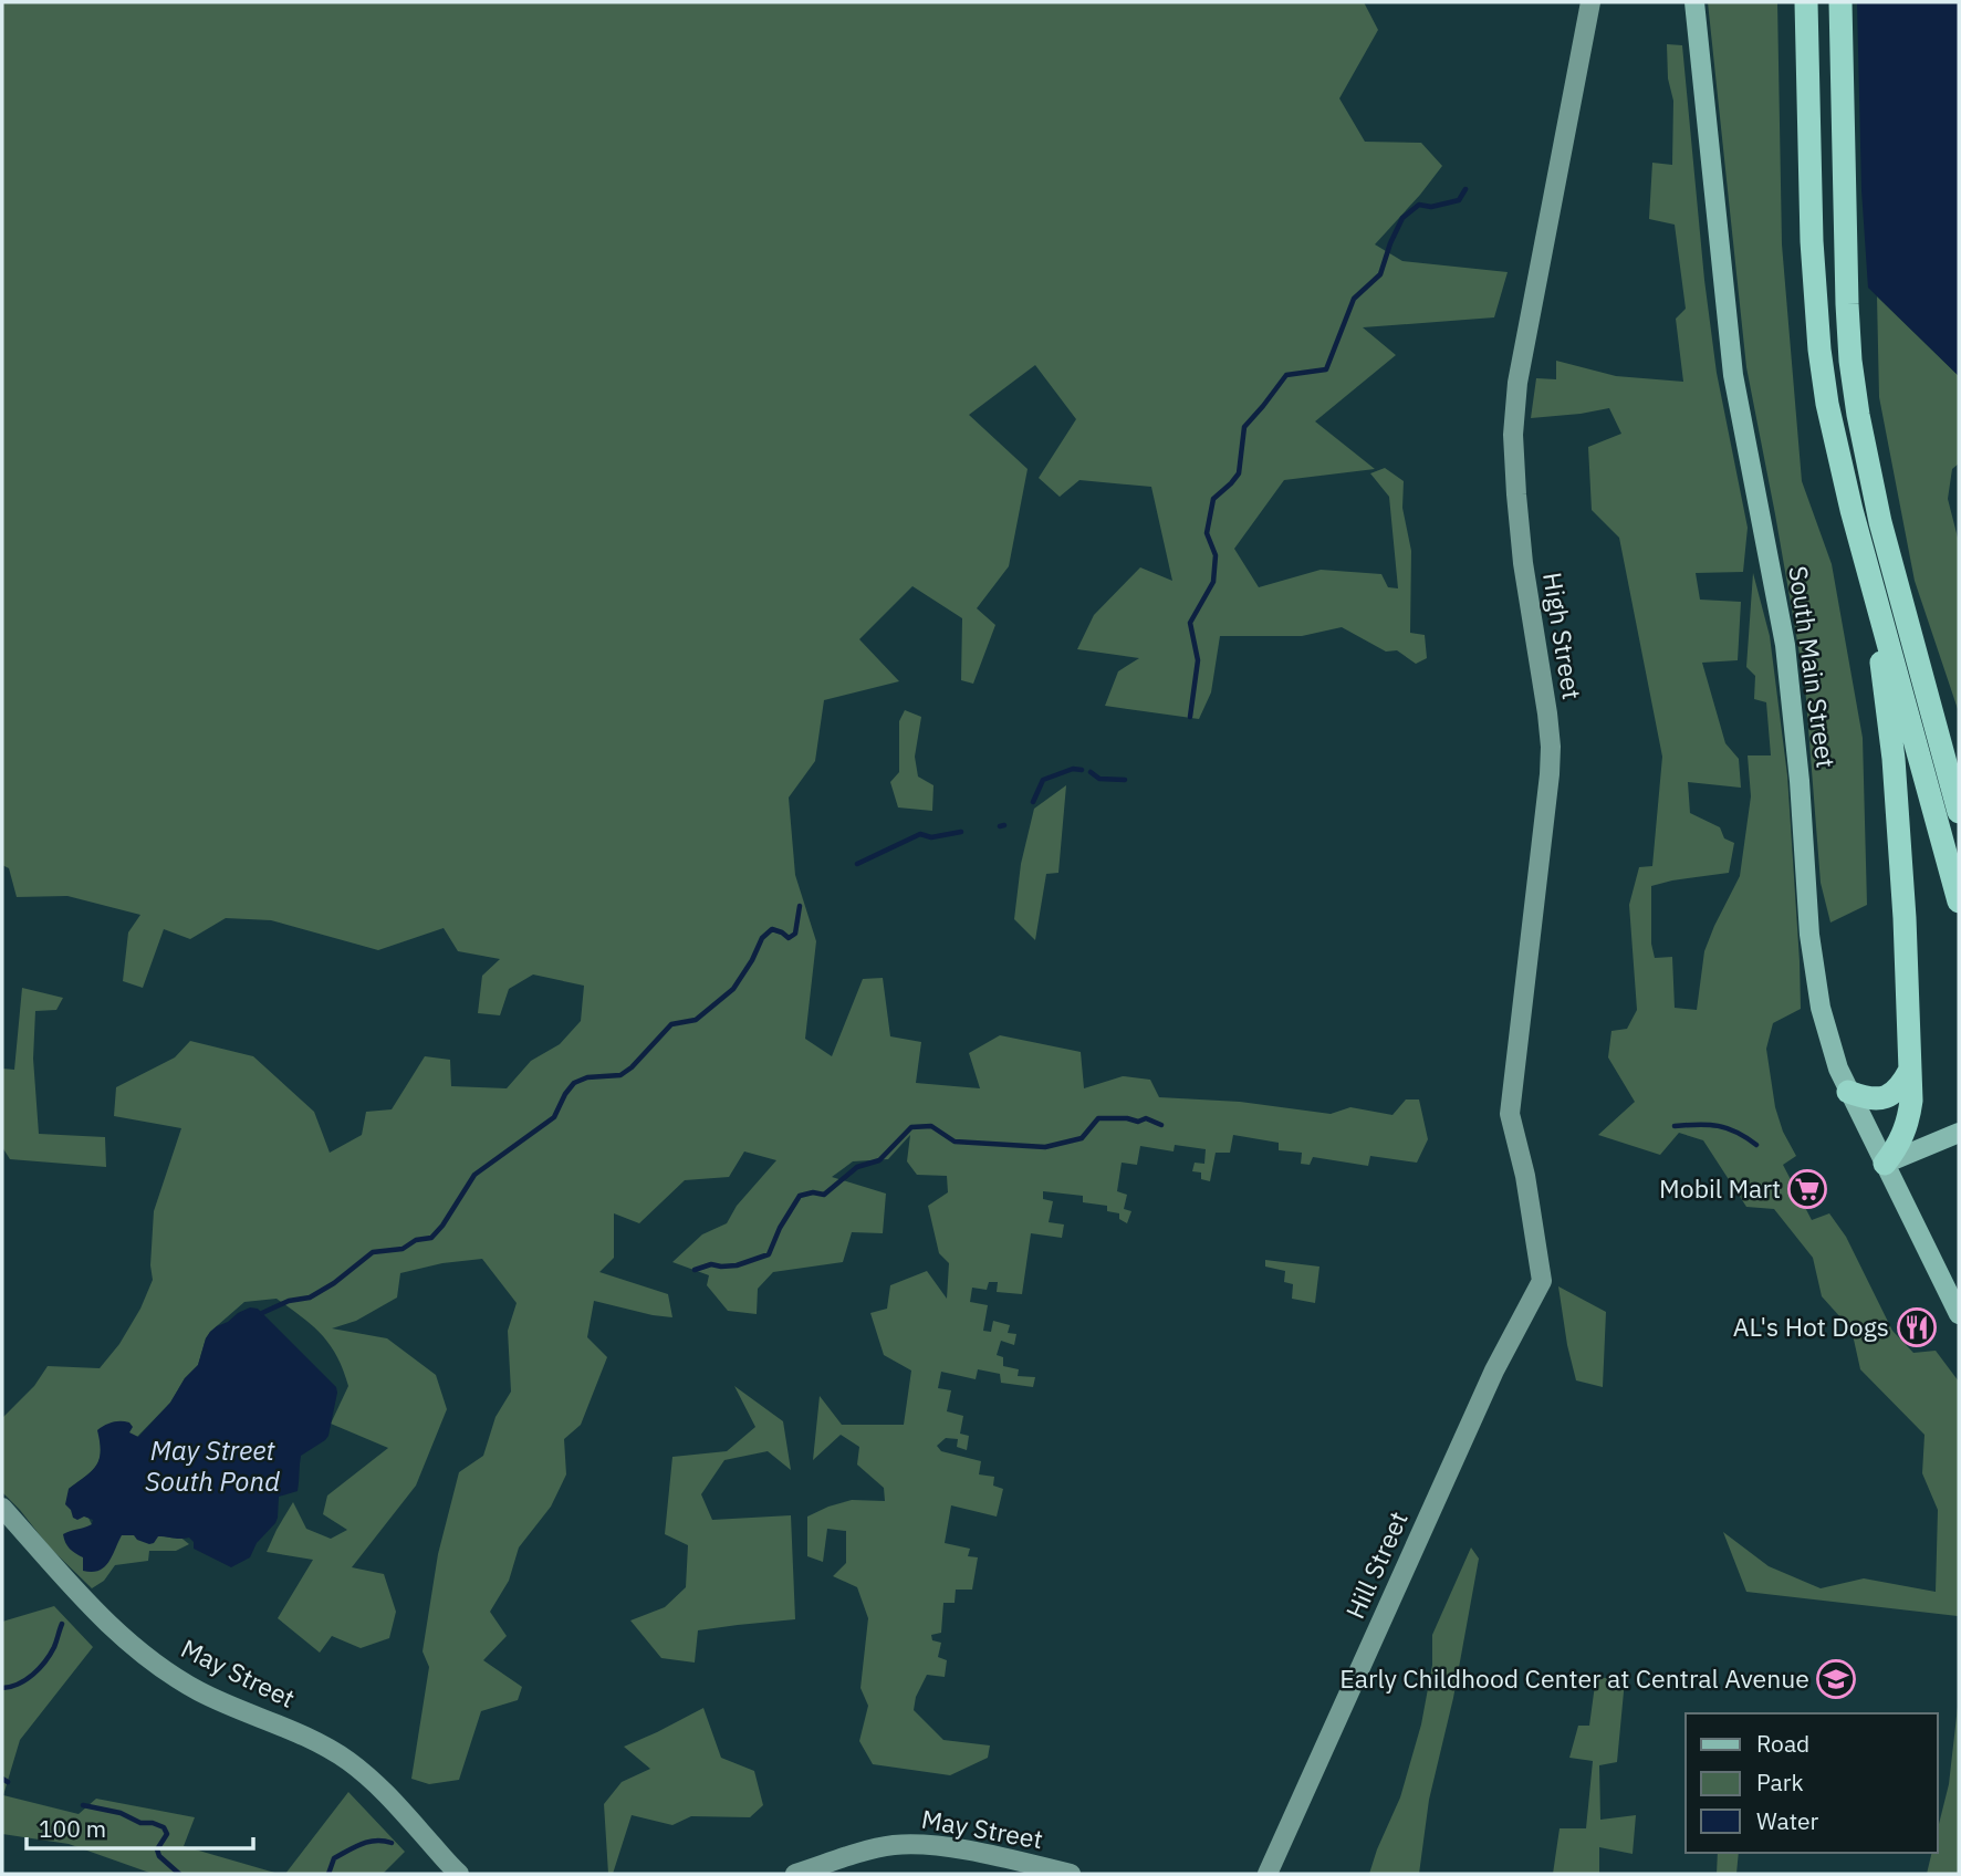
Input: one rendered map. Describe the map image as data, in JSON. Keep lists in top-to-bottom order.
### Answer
{
  "streets": {
    "main road": ["South Main Street"],
    "street": ["High Street", "Hill Street", "May Street"]
  },
  "crossings": [
    ["High Street", "Hill Street"]
  ],
  "water": ["May Street South Pond"],
  "places": {
    "supermarket": ["Mobil Mart"],
    "restaurant": ["AL's Hot Dogs"],
    "school or university": ["Early Childhood Center at Central Avenue"]
  },
  "legend": ["Road", "Park", "Water"],
  "scale_bar": "100 m"
}
